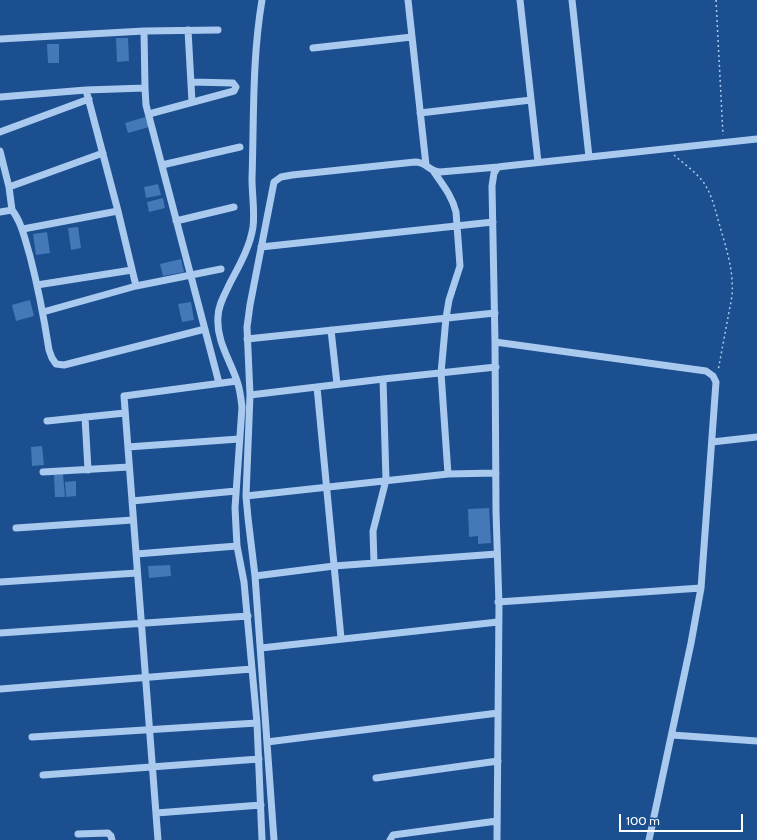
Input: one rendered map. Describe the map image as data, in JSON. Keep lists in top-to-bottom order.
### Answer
{
  "scale_bar": "100 m"
}
